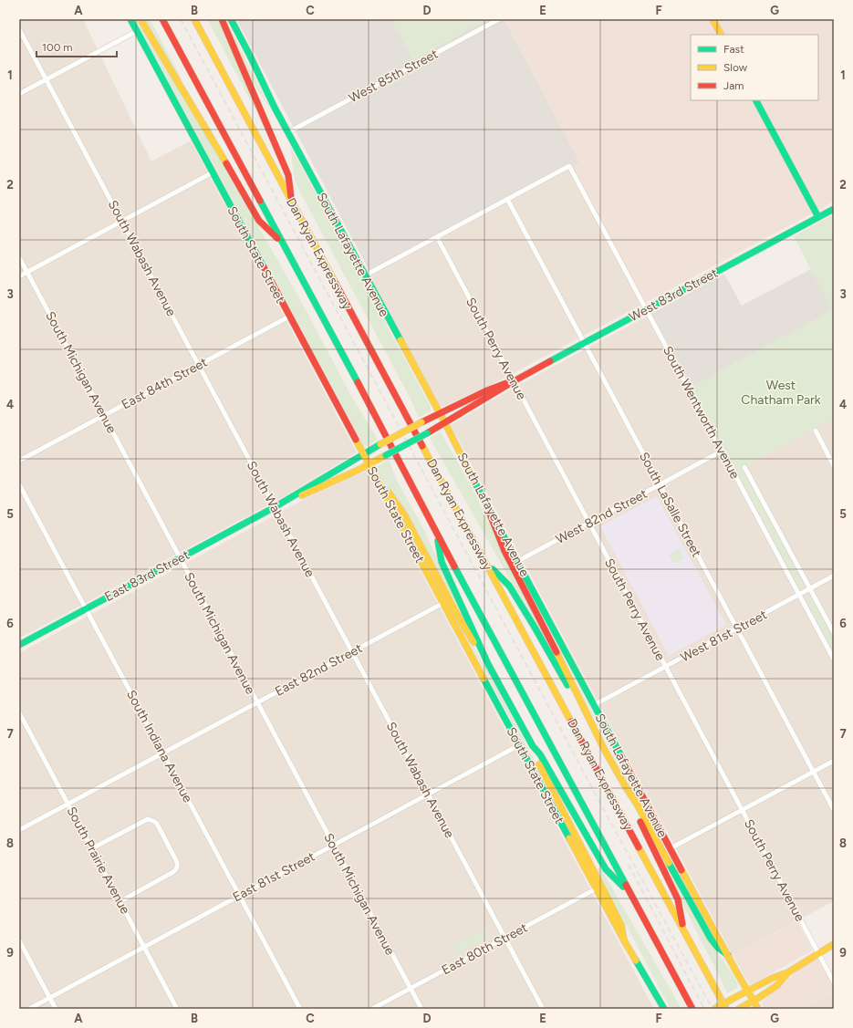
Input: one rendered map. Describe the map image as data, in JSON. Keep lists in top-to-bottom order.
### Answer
{
  "streets": {
    "main road": [
      "Dan Ryan Expressway",
      "South State Street",
      "South Lafayette Avenue",
      "West 83rd Street",
      "East 83rd Street"
    ],
    "street": [
      "West 85th Street",
      "South Wabash Avenue",
      "South Perry Avenue",
      "South Michigan Avenue",
      "East 84th Street",
      "South Wentworth Avenue",
      "South LaSalle Street",
      "West 82nd Street",
      "West 81st Street",
      "East 82nd Street",
      "South Indiana Avenue",
      "South Prairie Avenue",
      "East 81st Street",
      "East 80th Street"
    ]
  },
  "crossings": [
    ["West 85th Street", "South Lafayette Avenue"],
    ["South State Street", "West 83rd Street"],
    ["South State Street", "East 84th Street"],
    ["South State Street", "East 83rd Street"],
    ["South State Street", "East 82nd Street"],
    ["South State Street", "East 81st Street"],
    ["South State Street", "East 80th Street"],
    ["South Lafayette Avenue", "West 83rd Street"],
    ["South Lafayette Avenue", "West 82nd Street"],
    ["South Lafayette Avenue", "West 81st Street"],
    ["South Wabash Avenue", "East 84th Street"],
    ["South Wabash Avenue", "East 83rd Street"],
    ["South Wabash Avenue", "East 82nd Street"],
    ["South Wabash Avenue", "East 81st Street"],
    ["South Wabash Avenue", "East 80th Street"],
    ["West 83rd Street", "South Perry Avenue"],
    ["West 83rd Street", "South Wentworth Avenue"],
    ["West 83rd Street", "South LaSalle Street"],
    ["West 83rd Street", "East 83rd Street"],
    ["South Perry Avenue", "West 82nd Street"],
    ["South Perry Avenue", "West 81st Street"],
    ["South Michigan Avenue", "East 84th Street"],
    ["South Michigan Avenue", "East 83rd Street"],
    ["South Michigan Avenue", "East 82nd Street"],
    ["South Michigan Avenue", "East 81st Street"],
    ["South Michigan Avenue", "East 80th Street"],
    ["South Wentworth Avenue", "South LaSalle Street"],
    ["South Wentworth Avenue", "West 82nd Street"],
    ["South Wentworth Avenue", "West 81st Street"],
    ["South LaSalle Street", "West 82nd Street"],
    ["South LaSalle Street", "West 81st Street"],
    ["East 83rd Street", "South Indiana Avenue"],
    ["East 82nd Street", "South Indiana Avenue"],
    ["East 82nd Street", "South Prairie Avenue"],
    ["South Indiana Avenue", "East 81st Street"],
    ["South Prairie Avenue", "East 81st Street"]
  ],
  "parks": ["West Chatham Park"],
  "legend": ["Fast", "Slow", "Jam"],
  "scale_bar": "100 m",
  "grid": {
    "columns": [
      "A",
      "B",
      "C",
      "D",
      "E",
      "F",
      "G"
    ],
    "rows": [
      "1",
      "2",
      "3",
      "4",
      "5",
      "6",
      "7",
      "8",
      "9"
    ]
  }
}
